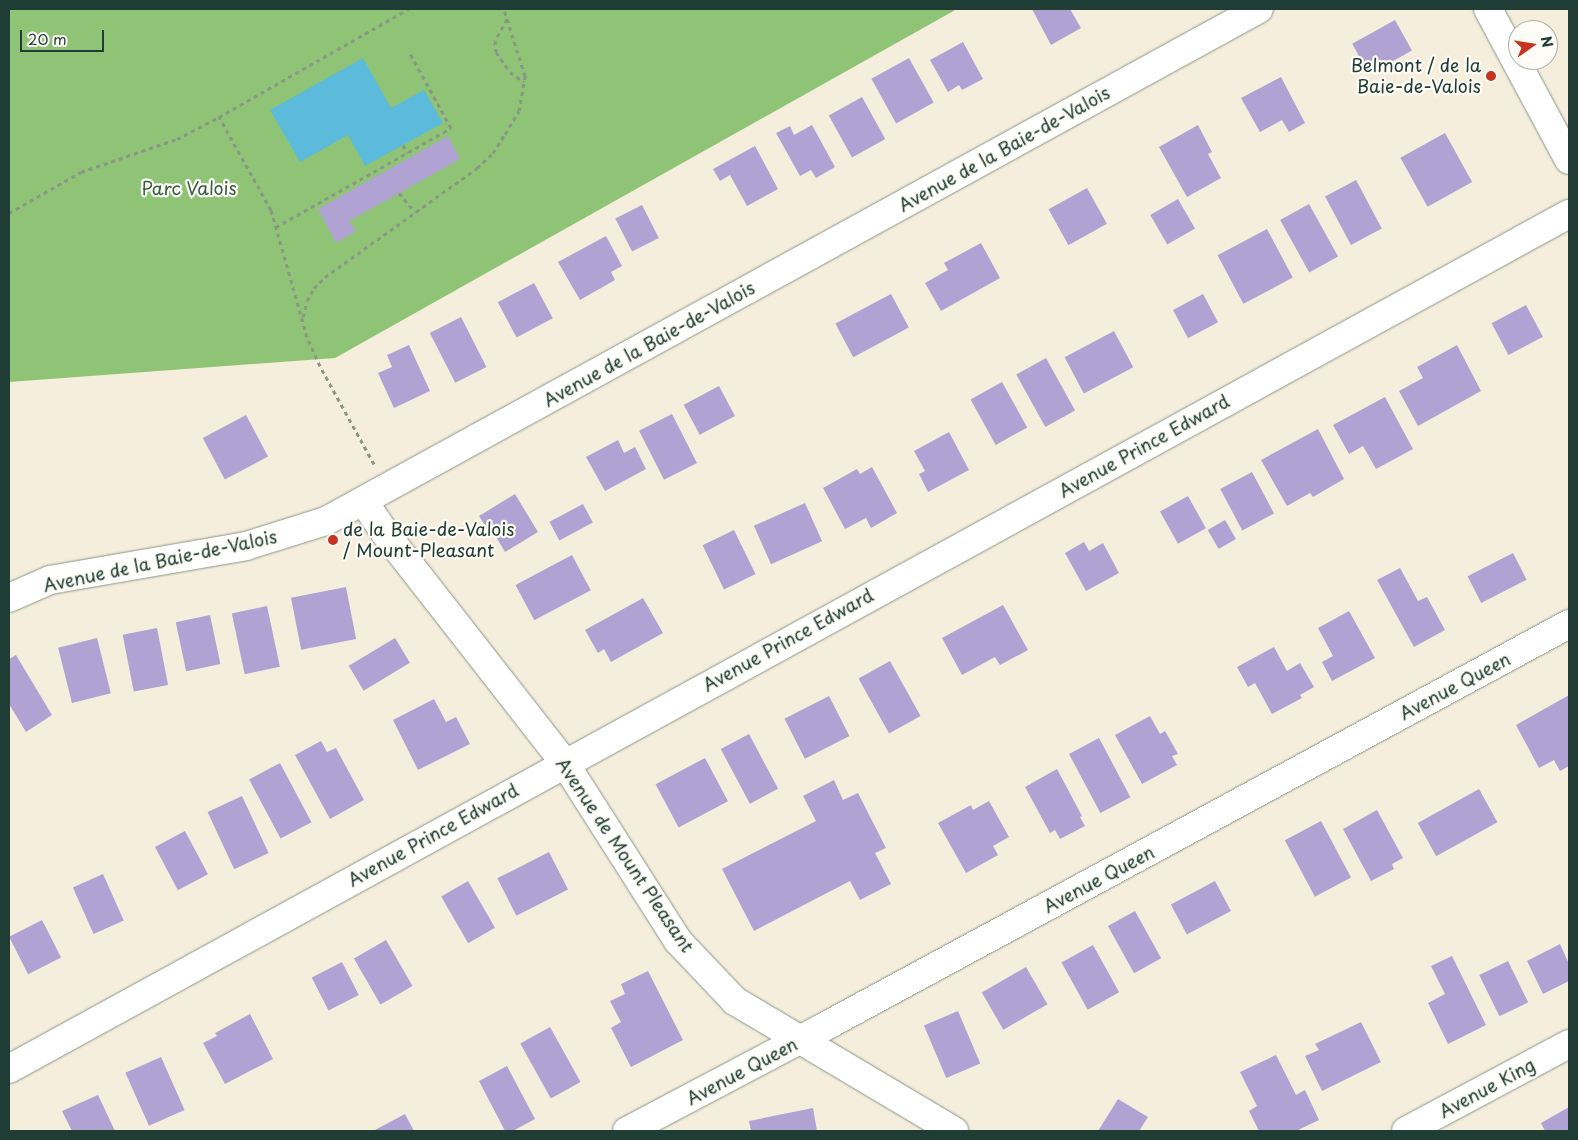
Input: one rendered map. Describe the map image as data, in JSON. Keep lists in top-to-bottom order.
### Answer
{
  "streets": {
    "street": [
      "Avenue de la Baie-de-Valois",
      "Avenue Prince Edward",
      "Avenue Queen",
      "Avenue de Mount Pleasant",
      "Avenue King"
    ]
  },
  "crossings": [
    ["Avenue de la Baie-de-Valois", "Avenue de Mount Pleasant"],
    ["Avenue Prince Edward", "Avenue de Mount Pleasant"],
    ["Avenue Queen", "Avenue de Mount Pleasant"]
  ],
  "parks": ["Parc Valois"],
  "places": ["Belmont / de la Baie-de-Valois", "de la Baie-de-Valois / Mount-Pleasant"],
  "scale_bar": "20 m",
  "north": "right"
}
